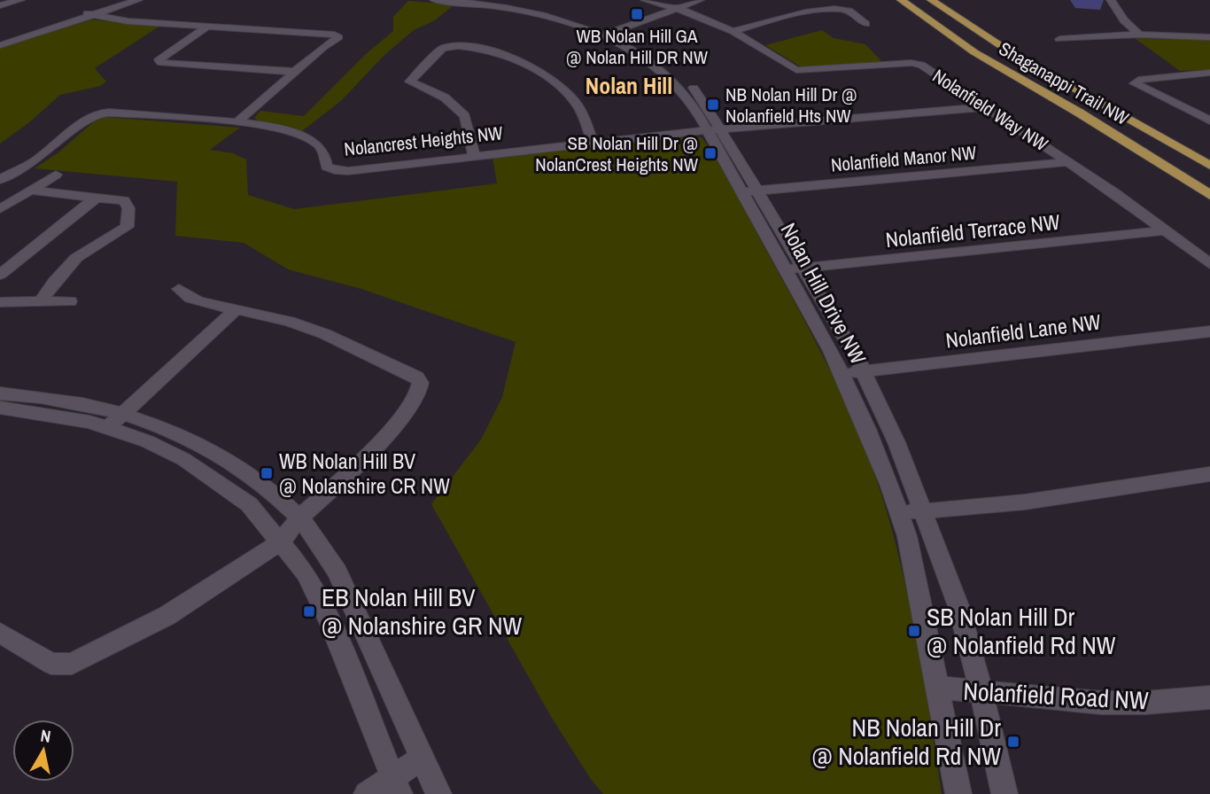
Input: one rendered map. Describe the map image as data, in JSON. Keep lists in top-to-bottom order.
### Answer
{
  "streets": {
    "main road": ["Shaganappi Trail NW"],
    "street": [
      "Nolanfield Way NW",
      "Nolancrest Heights NW",
      "Nolanfield Manor NW",
      "Nolanfield Terrace NW",
      "Nolan Hill Drive NW",
      "Nolanfield Lane NW",
      "Nolanfield Road NW"
    ]
  },
  "crossings": [
    ["Nolanfield Way NW", "Nolancrest Heights NW"],
    ["Nolanfield Way NW", "Nolanfield Manor NW"],
    ["Nolanfield Way NW", "Nolanfield Terrace NW"],
    ["Nolancrest Heights NW", "Nolan Hill Drive NW"],
    ["Nolanfield Manor NW", "Nolan Hill Drive NW"],
    ["Nolanfield Terrace NW", "Nolan Hill Drive NW"],
    ["Nolan Hill Drive NW", "Nolanfield Lane NW"],
    ["Nolan Hill Drive NW", "Nolanfield Road NW"]
  ],
  "districts": ["Nolan Hill"],
  "places": {
    "transit": [
      "WB Nolan Hill GA @ Nolan Hill DR NW",
      "NB Nolan Hill Dr @ Nolanfield Hts NW",
      "SB Nolan Hill Dr @ NolanCrest Heights NW",
      "WB Nolan Hill BV @ Nolanshire CR NW",
      "EB Nolan Hill BV @ Nolanshire GR NW",
      "SB Nolan Hill Dr @ Nolanfield Rd NW",
      "NB Nolan Hill Dr @ Nolanfield Rd NW"
    ]
  },
  "north": "top"
}
